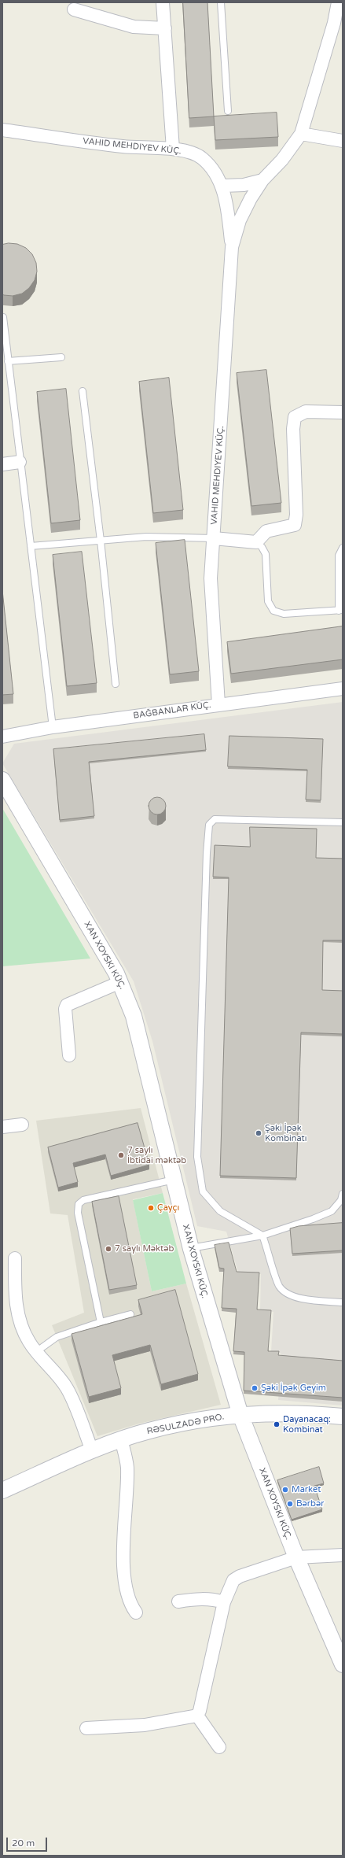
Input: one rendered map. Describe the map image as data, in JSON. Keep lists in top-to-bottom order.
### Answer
{
  "streets": {
    "street": [
      "VAHID MEHDIYEV KÜÇ.",
      "BAĞBANLAR KÜÇ.",
      "XAN XOYSKI KÜÇ.",
      "RƏSULZADƏ PRO."
    ]
  },
  "crossings": [
    ["VAHID MEHDIYEV KÜÇ.", "BAĞBANLAR KÜÇ."],
    ["XAN XOYSKI KÜÇ.", "RƏSULZADƏ PRO."]
  ],
  "places": [
    "Şəki İpək Kombinatı",
    "7 saylı İbtidai məktəb",
    "Çayçı",
    "7 saylı Məktəb",
    "Şəki İpək Geyim",
    "Dayanacaq: Kombinat",
    "Market",
    "Bərbər"
  ],
  "scale_bar": "20 m"
}
